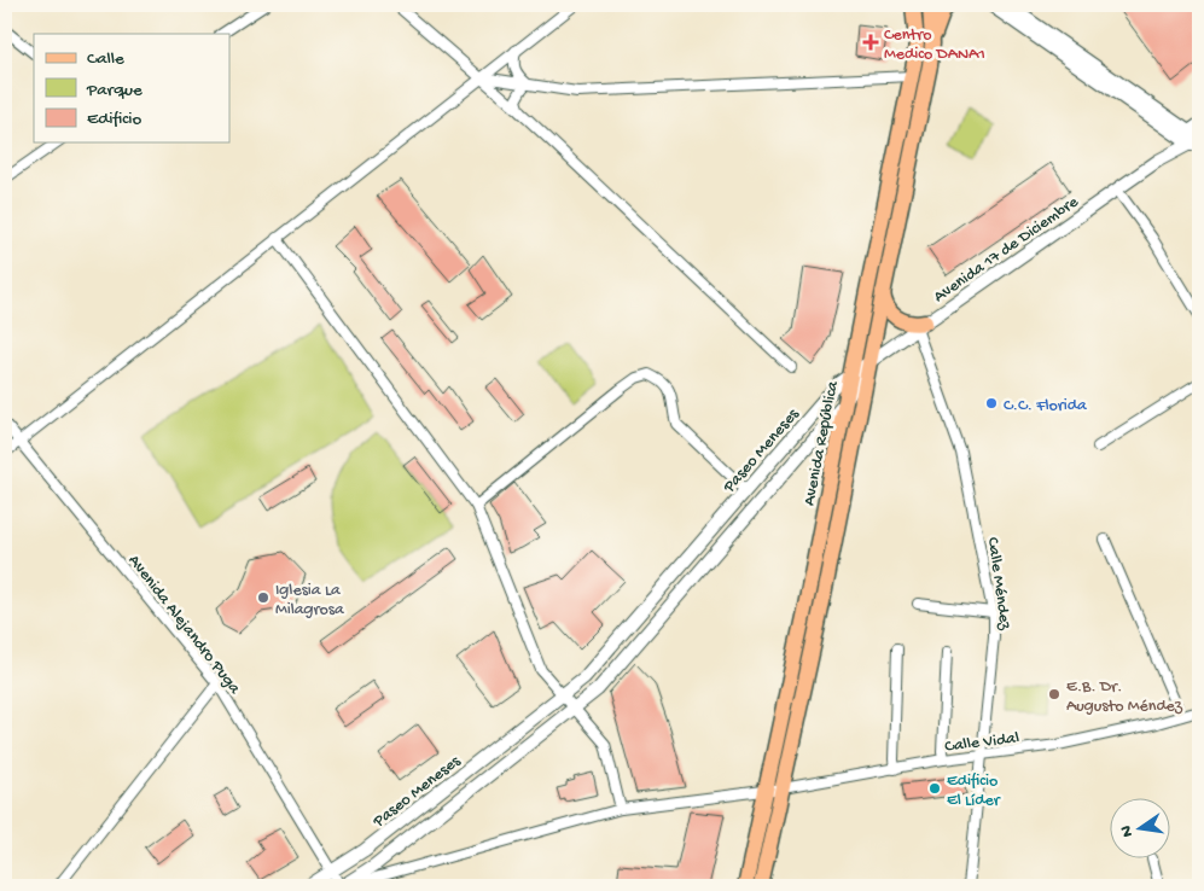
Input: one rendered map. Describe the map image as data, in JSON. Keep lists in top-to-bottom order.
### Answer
{
  "streets": {
    "main road": ["Avenida República"],
    "street": [
      "Avenida 17 de Diciembre",
      "Paseo Meneses",
      "Calle Méndez",
      "Avenida Alejandro Puga",
      "Calle Vidal"
    ]
  },
  "crossings": [
    ["Avenida 17 de Diciembre", "Avenida República"],
    ["Avenida 17 de Diciembre", "Paseo Meneses"],
    ["Avenida 17 de Diciembre", "Calle Méndez"],
    ["Avenida República", "Paseo Meneses"],
    ["Avenida República", "Calle Vidal"],
    ["Paseo Meneses", "Avenida Alejandro Puga"],
    ["Paseo Meneses", "Calle Vidal"],
    ["Calle Méndez", "Calle Vidal"],
    ["Avenida Alejandro Puga", "Calle Vidal"]
  ],
  "places": {
    "health": ["Centro Medico DANA1"],
    "other": [
      "C.C. Florida",
      "Iglesia La Milagrosa",
      "E.B. Dr. Augusto Méndez",
      "Edificio El Líder"
    ]
  },
  "legend": ["Calle", "Parque", "Edificio"],
  "north": "left"
}
